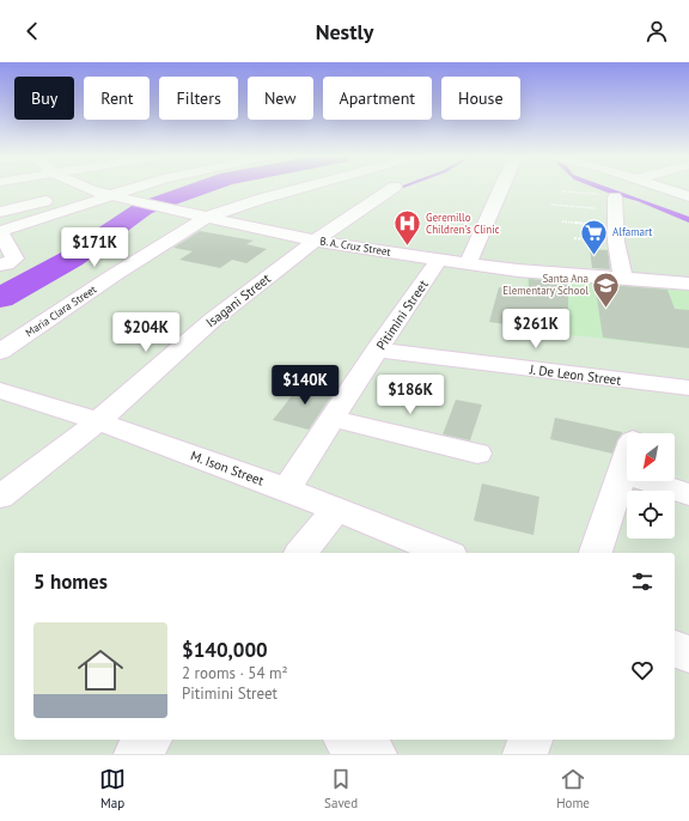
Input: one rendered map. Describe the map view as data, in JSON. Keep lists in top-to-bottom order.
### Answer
{
  "streets": {
    "street": [
      "B. A. Cruz Street",
      "Isagani Street",
      "Maria Clara Street",
      "Pitimini Street",
      "J. De Leon Street",
      "M. Ison Street"
    ]
  },
  "crossings": [
    ["B. A. Cruz Street", "Isagani Street"],
    ["B. A. Cruz Street", "Maria Clara Street"],
    ["B. A. Cruz Street", "Pitimini Street"],
    ["Isagani Street", "M. Ison Street"],
    ["Pitimini Street", "J. De Leon Street"],
    ["Pitimini Street", "M. Ison Street"]
  ],
  "places": {
    "hospital": ["Geremillo Children's Clinic"],
    "supermarket": ["Alfamart"],
    "school or university": ["Santa Ana Elementary School"]
  },
  "north": "bottom left",
  "page": {
    "header": "Nestly",
    "chip": [
      "Buy",
      "Rent",
      "Filters",
      "New",
      "Apartment",
      "House"
    ],
    "price": [
      "$171K",
      "$261K",
      "$204K",
      "$140K",
      "$186K"
    ],
    "heading": "5 homes",
    "list": [
      {
        "name": "$140,000",
        "note": "2 rooms · 54 m² · Pitimini Street"
      }
    ],
    "tabs": ["Map", "Saved", "Home"]
  }
}
